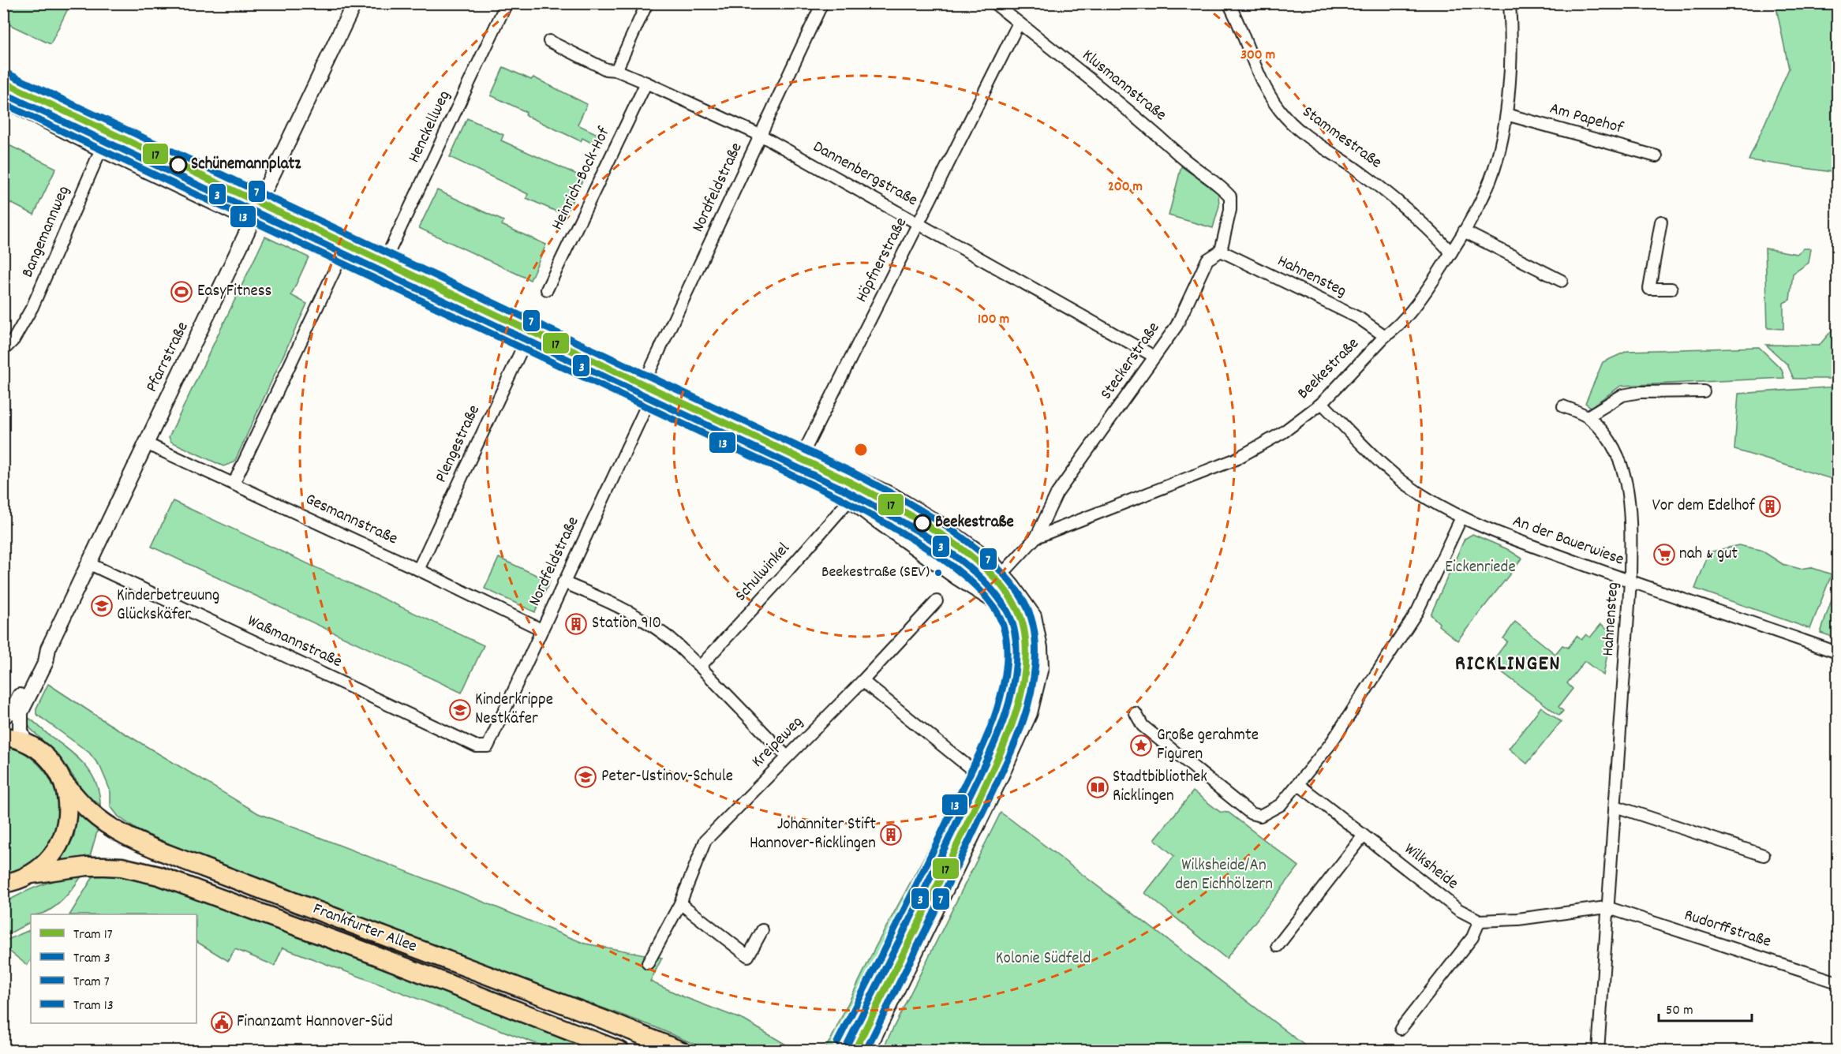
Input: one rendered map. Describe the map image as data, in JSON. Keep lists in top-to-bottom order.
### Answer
{
  "streets": {
    "main road": ["Frankfurter Allee"],
    "street": [
      "Klusmannstraße",
      "Am Papehof",
      "Henckellweg",
      "Stammestraße",
      "Dannenbergstraße",
      "Heinrich-Bock-Hof",
      "Nordfeldstraße",
      "Bangemannweg",
      "Höpfnerstraße",
      "Hahnensteg",
      "Pfarrstraße",
      "Steckerstraße",
      "Beekestraße",
      "Plengestraße",
      "Gesmannstraße",
      "An der Bauerwiese",
      "Schulwinkel",
      "Waßmannstraße",
      "Kreipeweg",
      "Wilksheide",
      "Rudorffstraße"
    ]
  },
  "crossings": [
    ["Klusmannstraße", "Höpfnerstraße"],
    ["Klusmannstraße", "Hahnensteg"],
    ["Klusmannstraße", "Steckerstraße"],
    ["Am Papehof", "Beekestraße"],
    ["Stammestraße", "Beekestraße"],
    ["Dannenbergstraße", "Heinrich-Bock-Hof"],
    ["Dannenbergstraße", "Nordfeldstraße"],
    ["Dannenbergstraße", "Höpfnerstraße"],
    ["Dannenbergstraße", "Steckerstraße"],
    ["Nordfeldstraße", "Gesmannstraße"],
    ["Nordfeldstraße", "Waßmannstraße"],
    ["Hahnensteg", "Steckerstraße"],
    ["Hahnensteg", "Beekestraße"],
    ["Hahnensteg", "An der Bauerwiese"],
    ["Hahnensteg", "Wilksheide"],
    ["Hahnensteg", "Rudorffstraße"],
    ["Pfarrstraße", "Gesmannstraße"],
    ["Pfarrstraße", "Waßmannstraße"],
    ["Steckerstraße", "Beekestraße"],
    ["Beekestraße", "An der Bauerwiese"],
    ["Plengestraße", "Gesmannstraße"],
    ["Wilksheide", "Rudorffstraße"]
  ],
  "districts": ["RICKLINGEN"],
  "parks": ["Eickenriede", "Wilksheide/An den Eichhölzern", "Kolonie Südfeld"],
  "places": {
    "other": ["Schünemannplatz", "Beekestraße", "Beekestraße (SEV)"],
    "sports": ["EasyFitness"],
    "building": ["Vor dem Edelhof", "Station 910", "Johanniter Stift Hannover-Ricklingen"],
    "supermarket": ["nah & gut"],
    "school or university": ["Kinderbetreuung Glückskäfer", "Kinderkrippe Nestkäfer", "Peter-Ustinov-Schule"],
    "place": ["Große gerahmte Figuren"],
    "library": ["Stadtbibliothek Ricklingen"],
    "public building": ["Finanzamt Hannover-Süd"]
  },
  "lines": [
    "tram line 7",
    "tram line 17",
    "tram line 3",
    "tram line 13"
  ],
  "legend": [
    "Tram 17",
    "Tram 3",
    "Tram 7",
    "Tram 13"
  ],
  "scale_bar": "50 m",
  "rings": ["300 m", "200 m", "100 m"]
}
